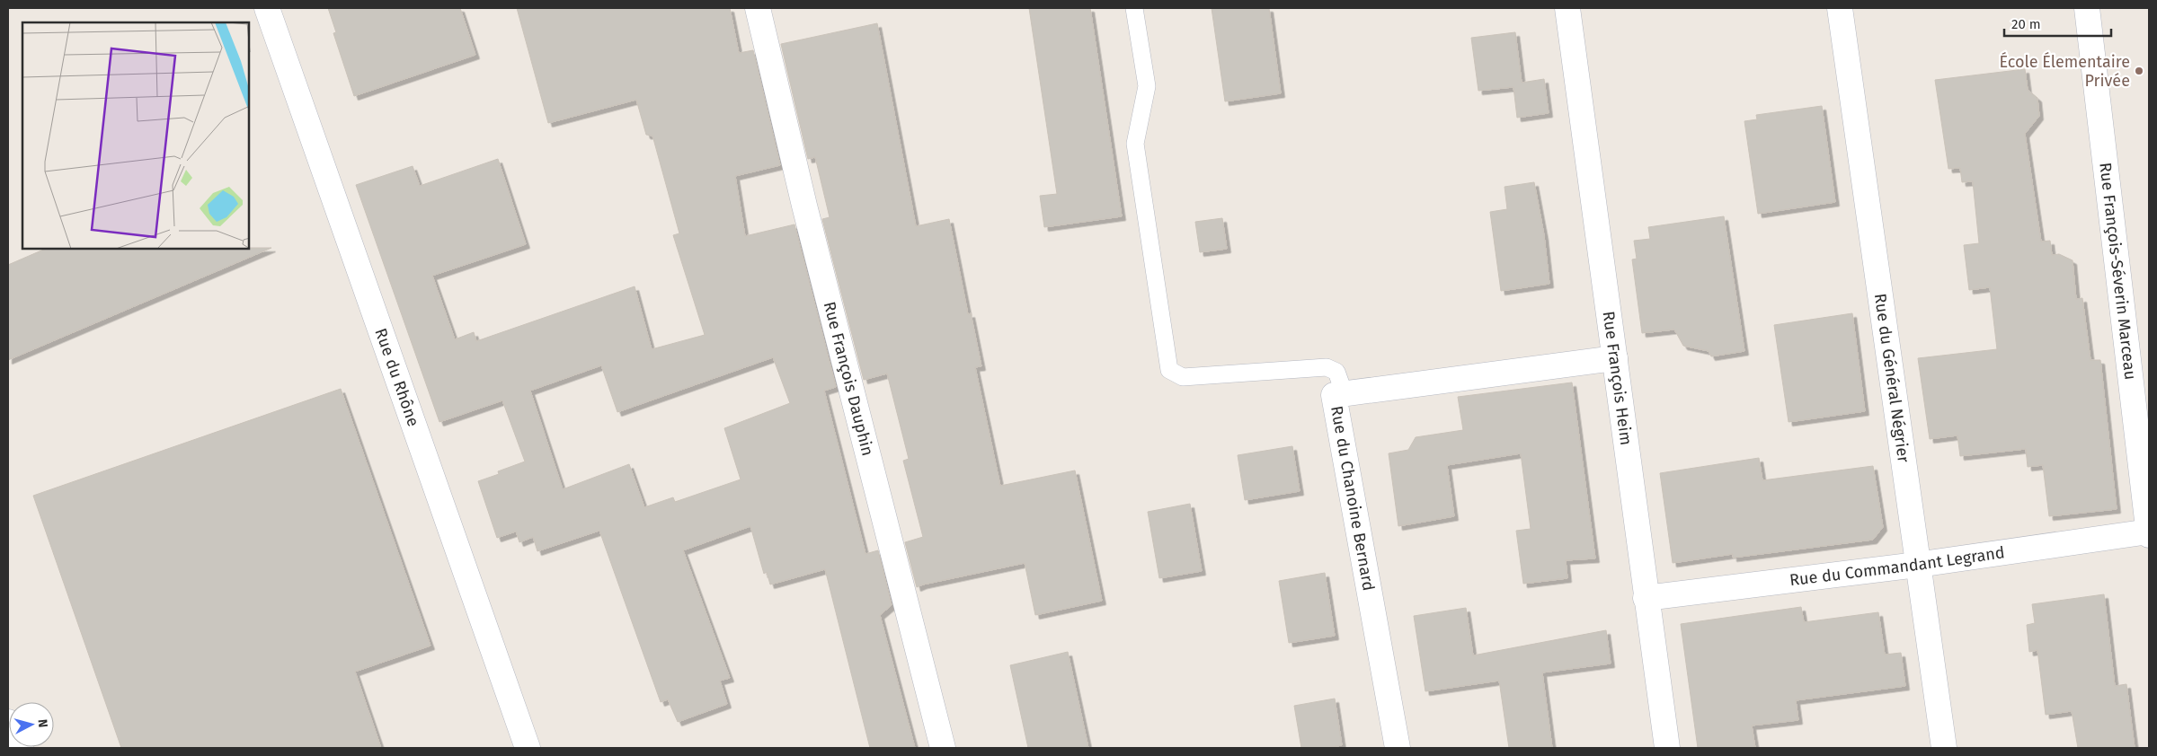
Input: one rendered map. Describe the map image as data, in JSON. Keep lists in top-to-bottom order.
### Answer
{
  "streets": {
    "street": [
      "Rue François-Séverin Marceau",
      "Rue du Rhône",
      "Rue François Dauphin",
      "Rue François Heim",
      "Rue du Général Négrier",
      "Rue du Chanoine Bernard",
      "Rue du Commandant Legrand"
    ]
  },
  "crossings": [
    ["Rue François-Séverin Marceau", "Rue du Commandant Legrand"],
    ["Rue François Heim", "Rue du Chanoine Bernard"],
    ["Rue François Heim", "Rue du Commandant Legrand"],
    ["Rue du Général Négrier", "Rue du Commandant Legrand"]
  ],
  "places": ["École Élementaire Privée"],
  "scale_bar": "20 m",
  "north": "right"
}
